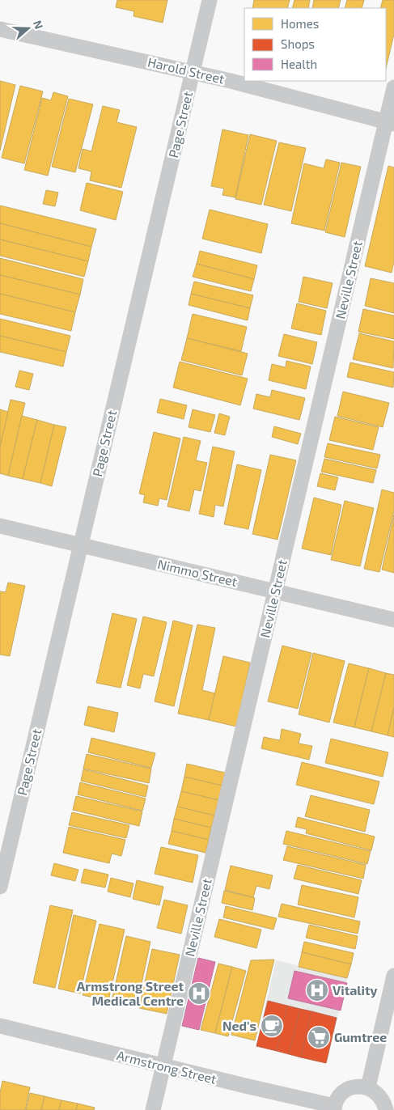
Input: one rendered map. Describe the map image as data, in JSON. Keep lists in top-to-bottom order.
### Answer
{
  "streets": {
    "street": [
      "Harold Street",
      "Page Street",
      "Neville Street",
      "Nimmo Street",
      "Armstrong Street"
    ]
  },
  "crossings": [
    ["Harold Street", "Page Street"],
    ["Harold Street", "Neville Street"],
    ["Page Street", "Nimmo Street"],
    ["Neville Street", "Nimmo Street"],
    ["Neville Street", "Armstrong Street"]
  ],
  "places": {
    "hospital": ["Vitality", "Armstrong Street Medical Centre"],
    "cafe": ["Ned's"],
    "supermarket": ["Gumtree"]
  },
  "legend": ["Homes", "Shops", "Health"],
  "north": "right"
}
